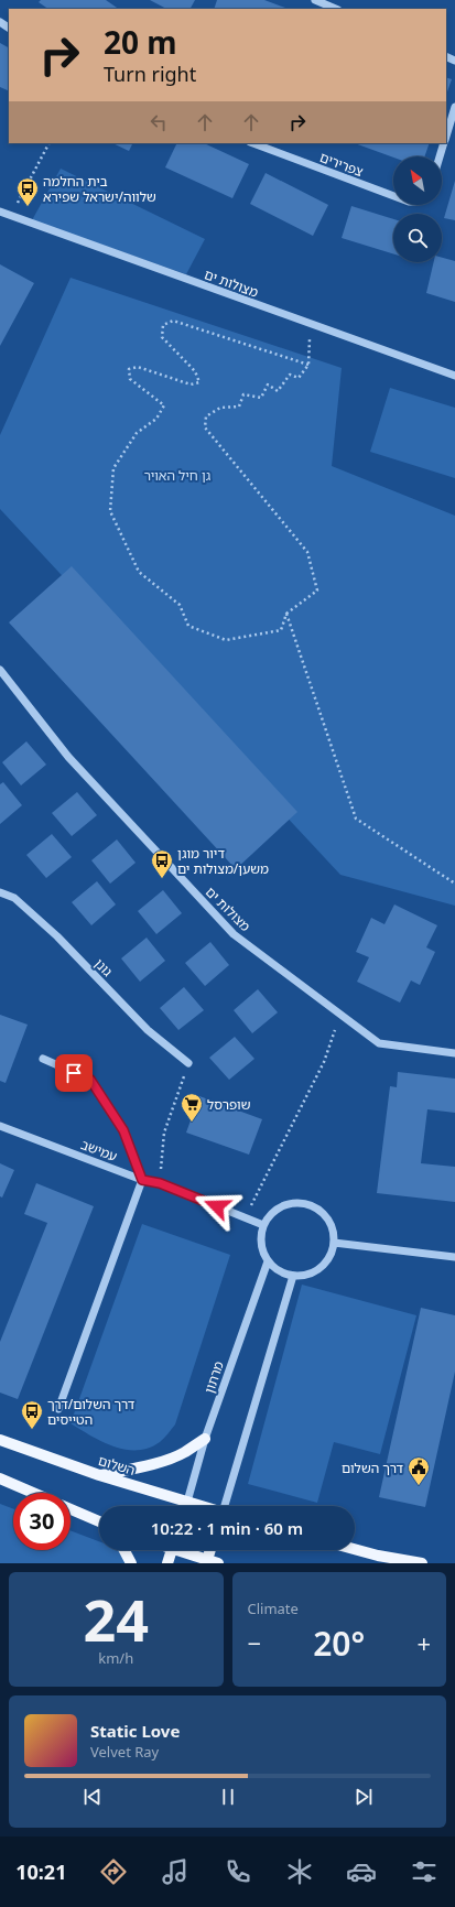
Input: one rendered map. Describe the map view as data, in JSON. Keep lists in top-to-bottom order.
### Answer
{
  "streets": {
    "main road": ["השלום"],
    "street": [
      "צפרירים",
      "מצולות ים",
      "גונן",
      "עמישב",
      "מרתון"
    ]
  },
  "crossings": [
    ["עמישב", "מרתון"],
    ["מרתון", "השלום"]
  ],
  "parks": ["גן חיל האויר"],
  "places": {
    "bus stop": ["בית החלמה שלווה/ישראל שפירא", "דיור מוגן משען/מצולות ים", "דרך השלום/דרך הטייסים"],
    "supermarket": ["שופרסל"],
    "public building": ["דרך השלום"]
  },
  "north": "top left",
  "page": {
    "turn": ["20 m", "Turn right"],
    "limit": "30",
    "trip": "10:22 · 1 min · 60 m",
    "tile": [
      ["24", "km/h"],
      "Climate"
    ],
    "heat": ["−", "20°", "+"],
    "song": ["Static Love", "Velvet Ray"],
    "tabs": "10:21"
  }
}
